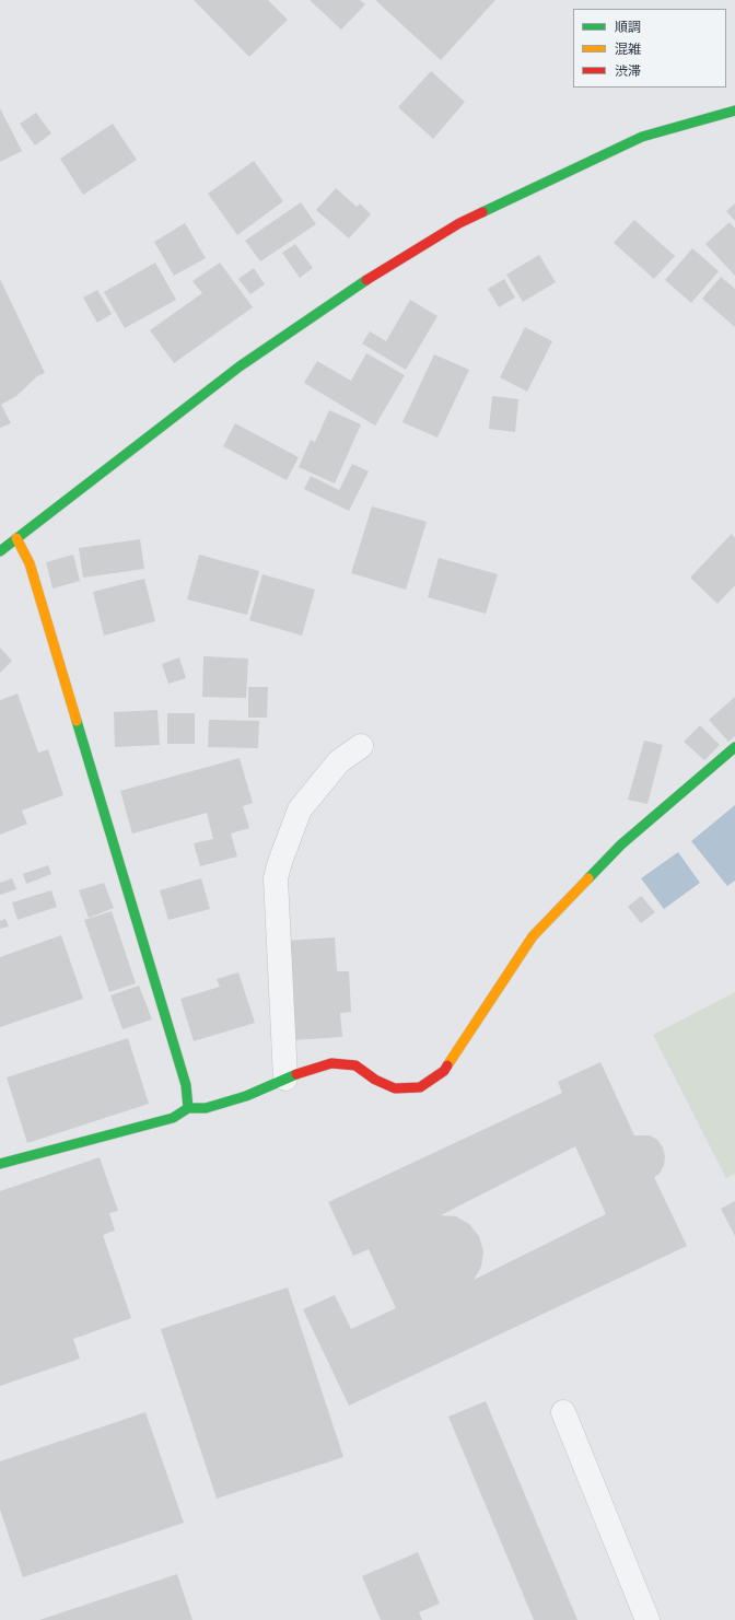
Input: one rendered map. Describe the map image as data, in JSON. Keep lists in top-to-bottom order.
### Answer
{
  "legend": ["順調", "混雑", "渋滞"]
}
